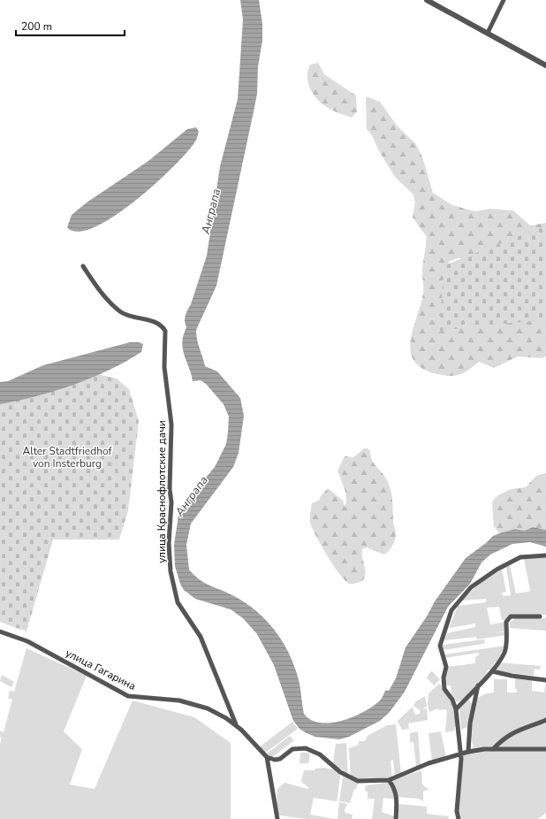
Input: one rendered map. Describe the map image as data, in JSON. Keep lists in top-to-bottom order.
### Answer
{
  "streets": {
    "street": ["улица Краснофлотские дачи", "улица Гагарина"]
  },
  "crossings": [
    ["улица Краснофлотские дачи", "улица Гагарина"]
  ],
  "water": ["Анграпа"],
  "parks": ["Alter Stadtfriedhof von Insterburg"],
  "scale_bar": "200 m"
}
